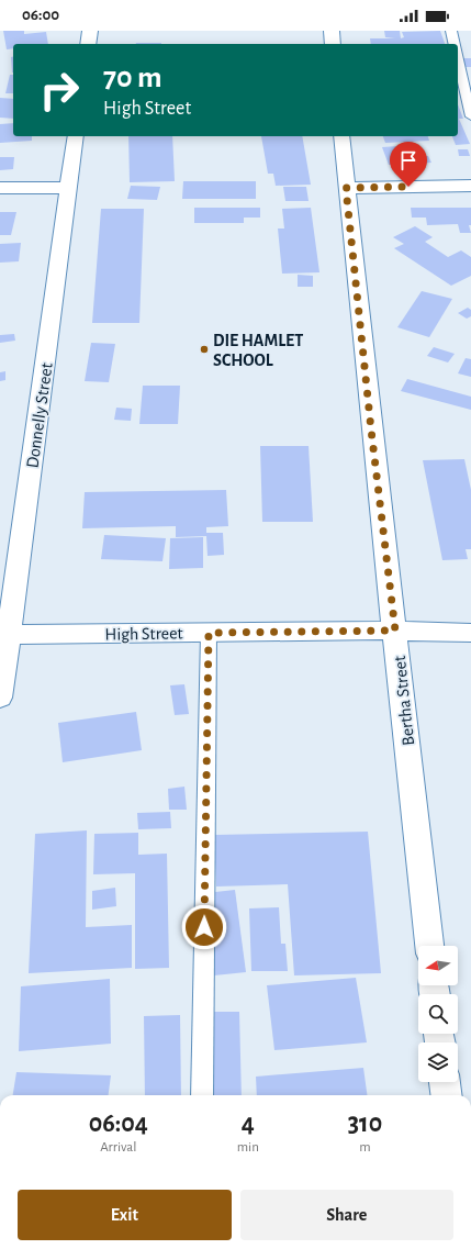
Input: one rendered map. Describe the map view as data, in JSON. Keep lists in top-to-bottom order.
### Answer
{
  "streets": {
    "street": ["Donnelly Street", "High Street", "Bertha Street"]
  },
  "crossings": [
    ["Donnelly Street", "High Street"],
    ["High Street", "Bertha Street"]
  ],
  "places": ["DIE HAMLET SCHOOL"],
  "north": "left",
  "page": {
    "status": "06:00",
    "turn": ["70 m", "High Street"],
    "eta": [
      "06:04",
      "Arrival",
      "4",
      "min",
      "310",
      "m"
    ],
    "buttons": ["Exit", "Share"]
  }
}
